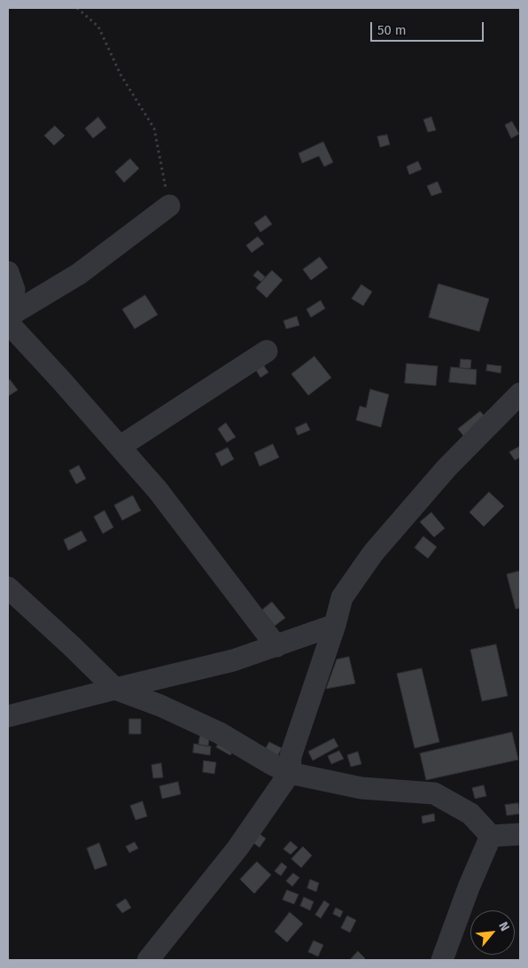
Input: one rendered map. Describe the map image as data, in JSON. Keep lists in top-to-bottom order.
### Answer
{
  "scale_bar": "50 m",
  "north": "top right"
}
